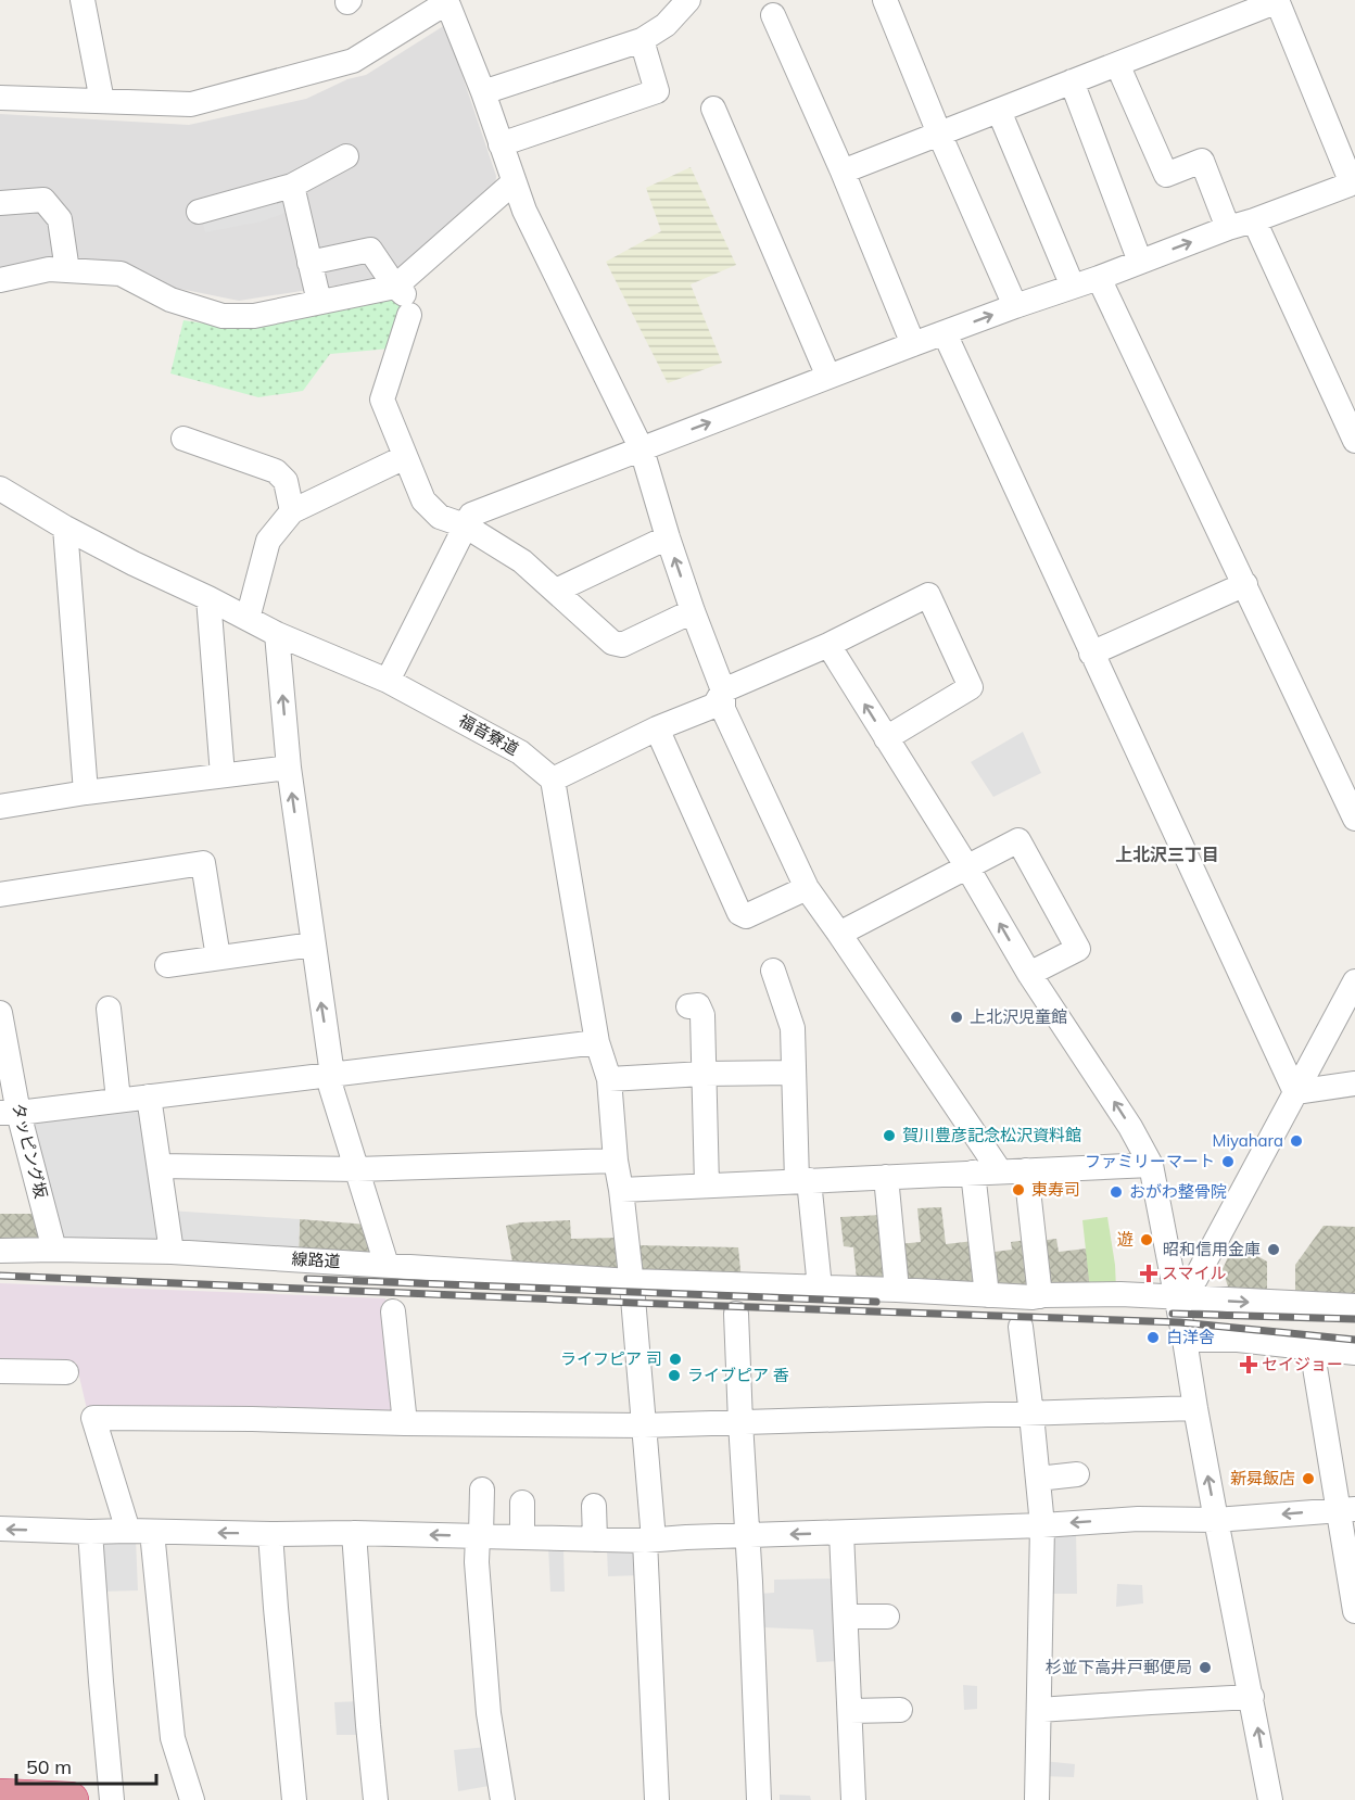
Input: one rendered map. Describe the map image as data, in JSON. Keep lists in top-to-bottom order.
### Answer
{
  "streets": {
    "street": ["福音寮道", "タッピング坂", "線路道"]
  },
  "crossings": [
    ["タッピング坂", "線路道"]
  ],
  "districts": ["上北沢三丁目"],
  "places": {
    "other": [
      "上北沢児童館",
      "賀川豊彦記念松沢資料館",
      "Miyahara",
      "ファミリーマート",
      "東寿司",
      "おがわ整骨院",
      "遊",
      "昭和信用金庫",
      "白洋舎",
      "ライフピア 司",
      "ライブピア 香",
      "新曻飯店",
      "杉並下高井戸郵便局"
    ],
    "health": ["スマイル", "セイジョー"]
  },
  "scale_bar": "50 m"
}
